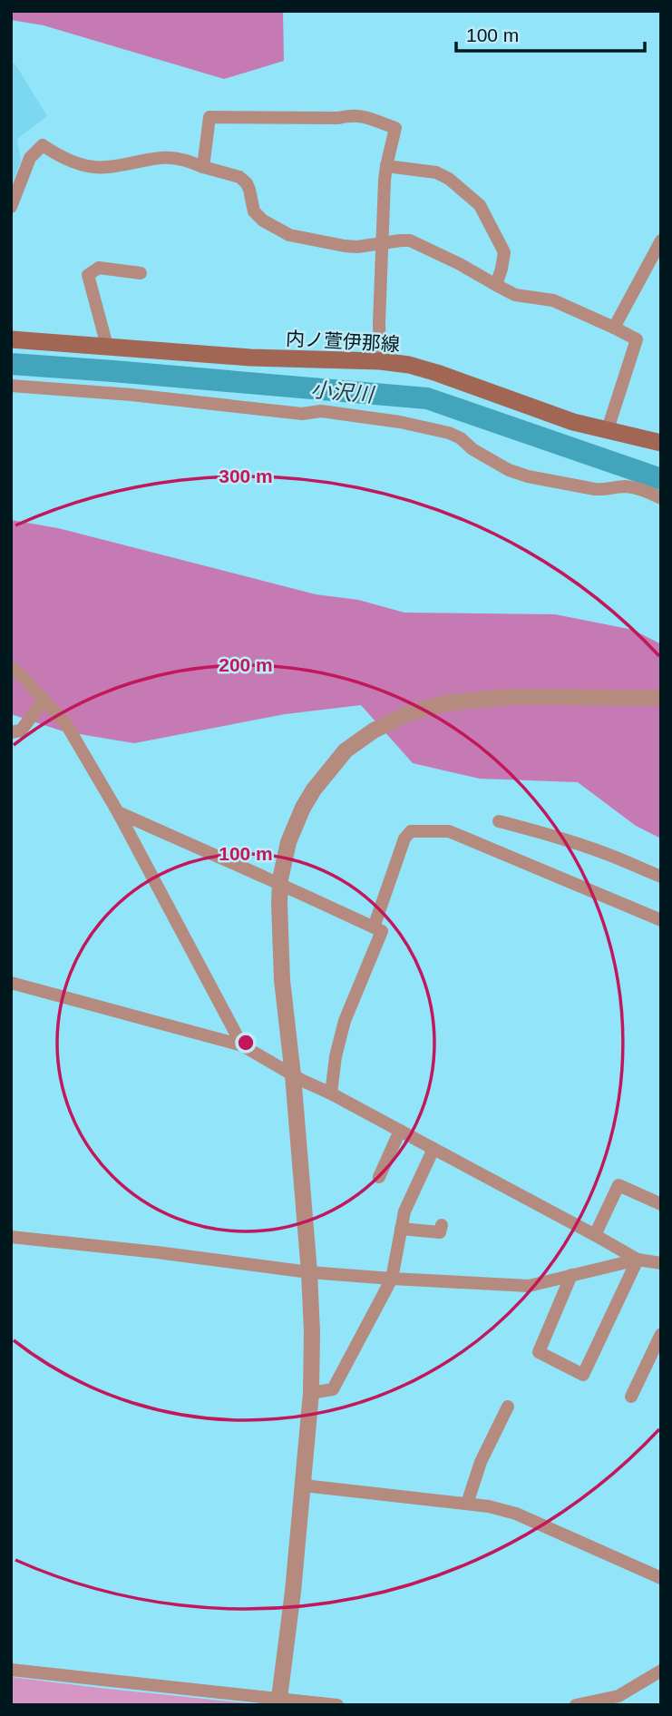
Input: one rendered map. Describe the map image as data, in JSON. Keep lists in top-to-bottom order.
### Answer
{
  "streets": {
    "main road": ["内ノ萱伊那線"]
  },
  "water": ["小沢川"],
  "scale_bar": "100 m",
  "rings": ["300 m", "200 m", "100 m"]
}
